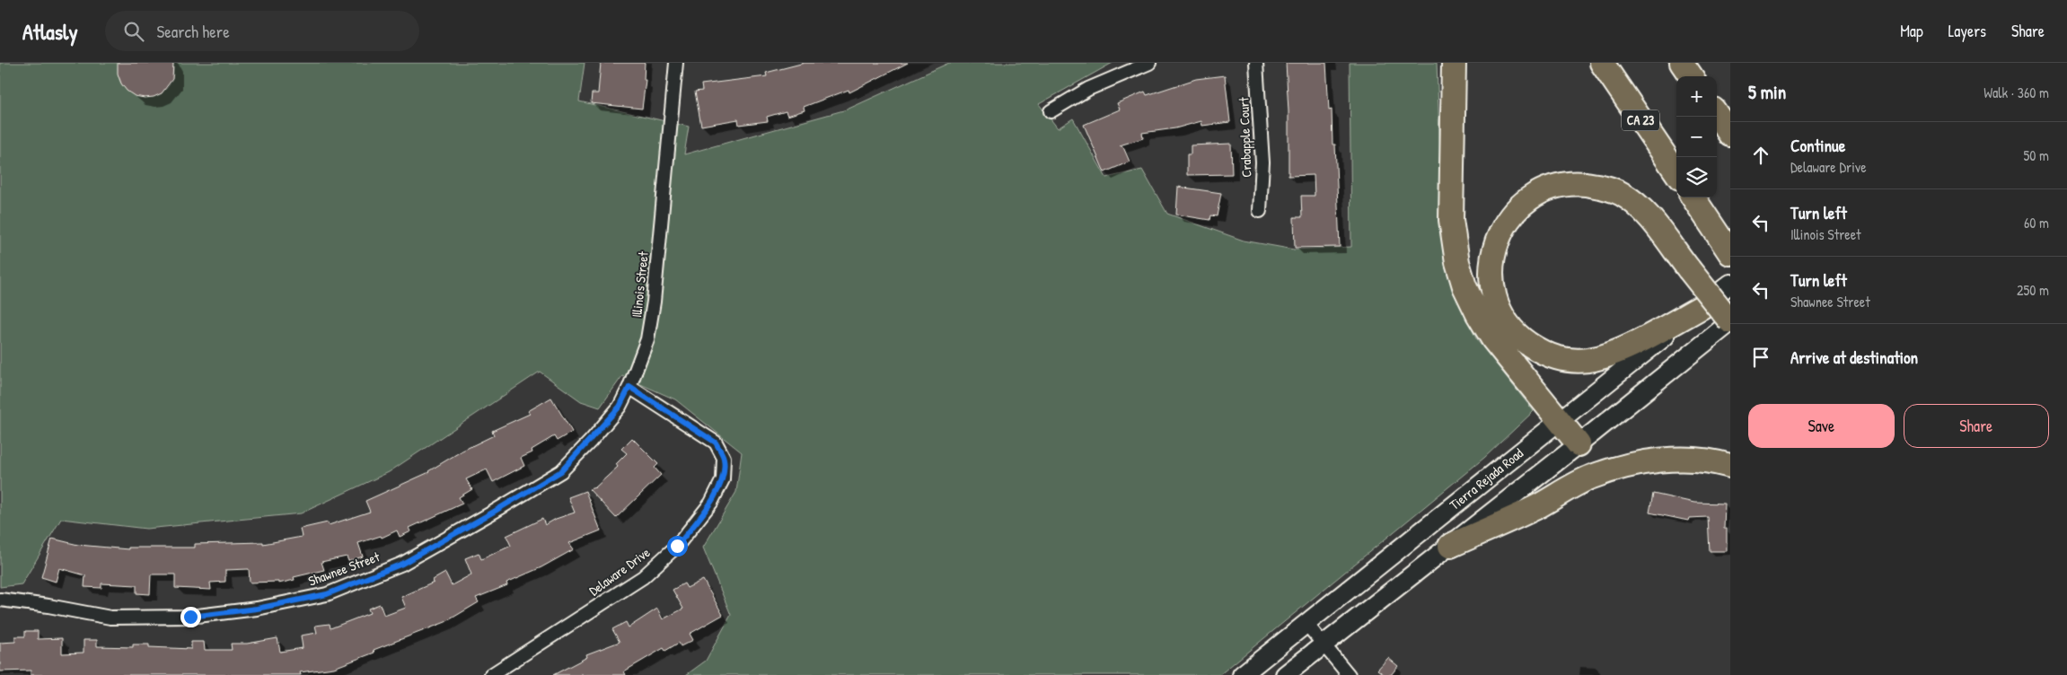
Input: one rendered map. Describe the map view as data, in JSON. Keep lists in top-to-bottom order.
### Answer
{
  "streets": {
    "highway": ["CA 23"],
    "main road": ["Tierra Rejada Road"],
    "street": [
      "Crabapple Court",
      "Illinois Street",
      "Shawnee Street",
      "Delaware Drive"
    ]
  },
  "crossings": [
    ["Illinois Street", "Shawnee Street"],
    ["Illinois Street", "Delaware Drive"],
    ["Shawnee Street", "Delaware Drive"]
  ],
  "page": {
    "header": "Atlasly",
    "search": "Search here",
    "nav": ["Map", "Layers", "Share"],
    "heading": ["5 min", "Walk · 360 m"],
    "map_buttons": ["+", "−"],
    "list": [
      ["Continue", "Delaware Drive", "50 m"],
      ["Turn left", "Illinois Street", "60 m"],
      ["Turn left", "Shawnee Street", "250 m"],
      "Arrive at destination"
    ],
    "buttons": ["Save", "Share"]
  }
}
